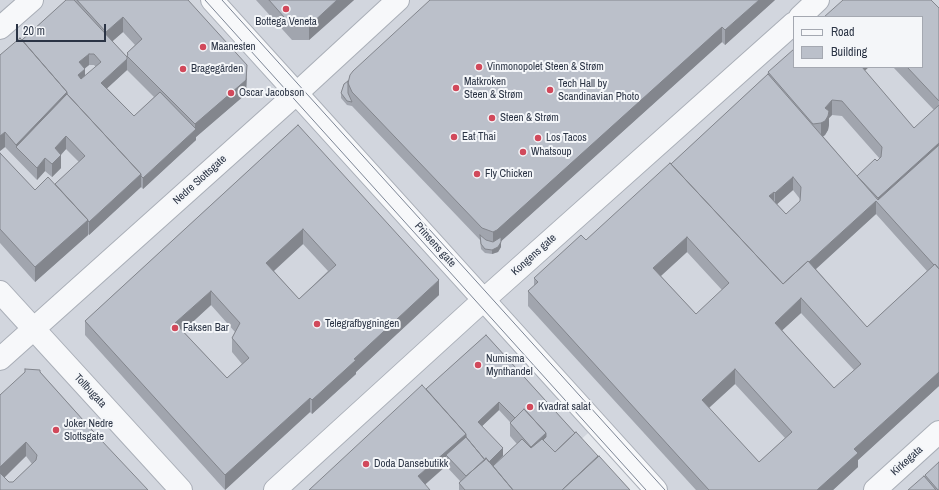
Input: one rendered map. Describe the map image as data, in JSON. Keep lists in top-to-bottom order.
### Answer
{
  "streets": {
    "street": [
      "Nedre Slottsgate",
      "Prinsens gate",
      "Kongens gate",
      "Tollbugata",
      "Kirkegata"
    ]
  },
  "crossings": [
    ["Nedre Slottsgate", "Prinsens gate"],
    ["Nedre Slottsgate", "Tollbugata"],
    ["Prinsens gate", "Kongens gate"]
  ],
  "places": [
    "Bottega Veneta",
    "Maanesten",
    "Vinmonopolet Steen & Strøm",
    "Bragegården",
    "Matkroken Steen & Strøm",
    "Tech Hall by Scandinavian Photo",
    "Oscar Jacobson",
    "Steen & Strøm",
    "Eat Thai",
    "Los Tacos",
    "Whatsoup",
    "Fly Chicken",
    "Telegrafbygningen",
    "Faksen Bar",
    "Numisma Mynthandel",
    "Kvadrat salat",
    "Joker Nedre Slottsgate",
    "Doda Dansebutikk"
  ],
  "legend": ["Road", "Building"],
  "scale_bar": "20 m"
}
